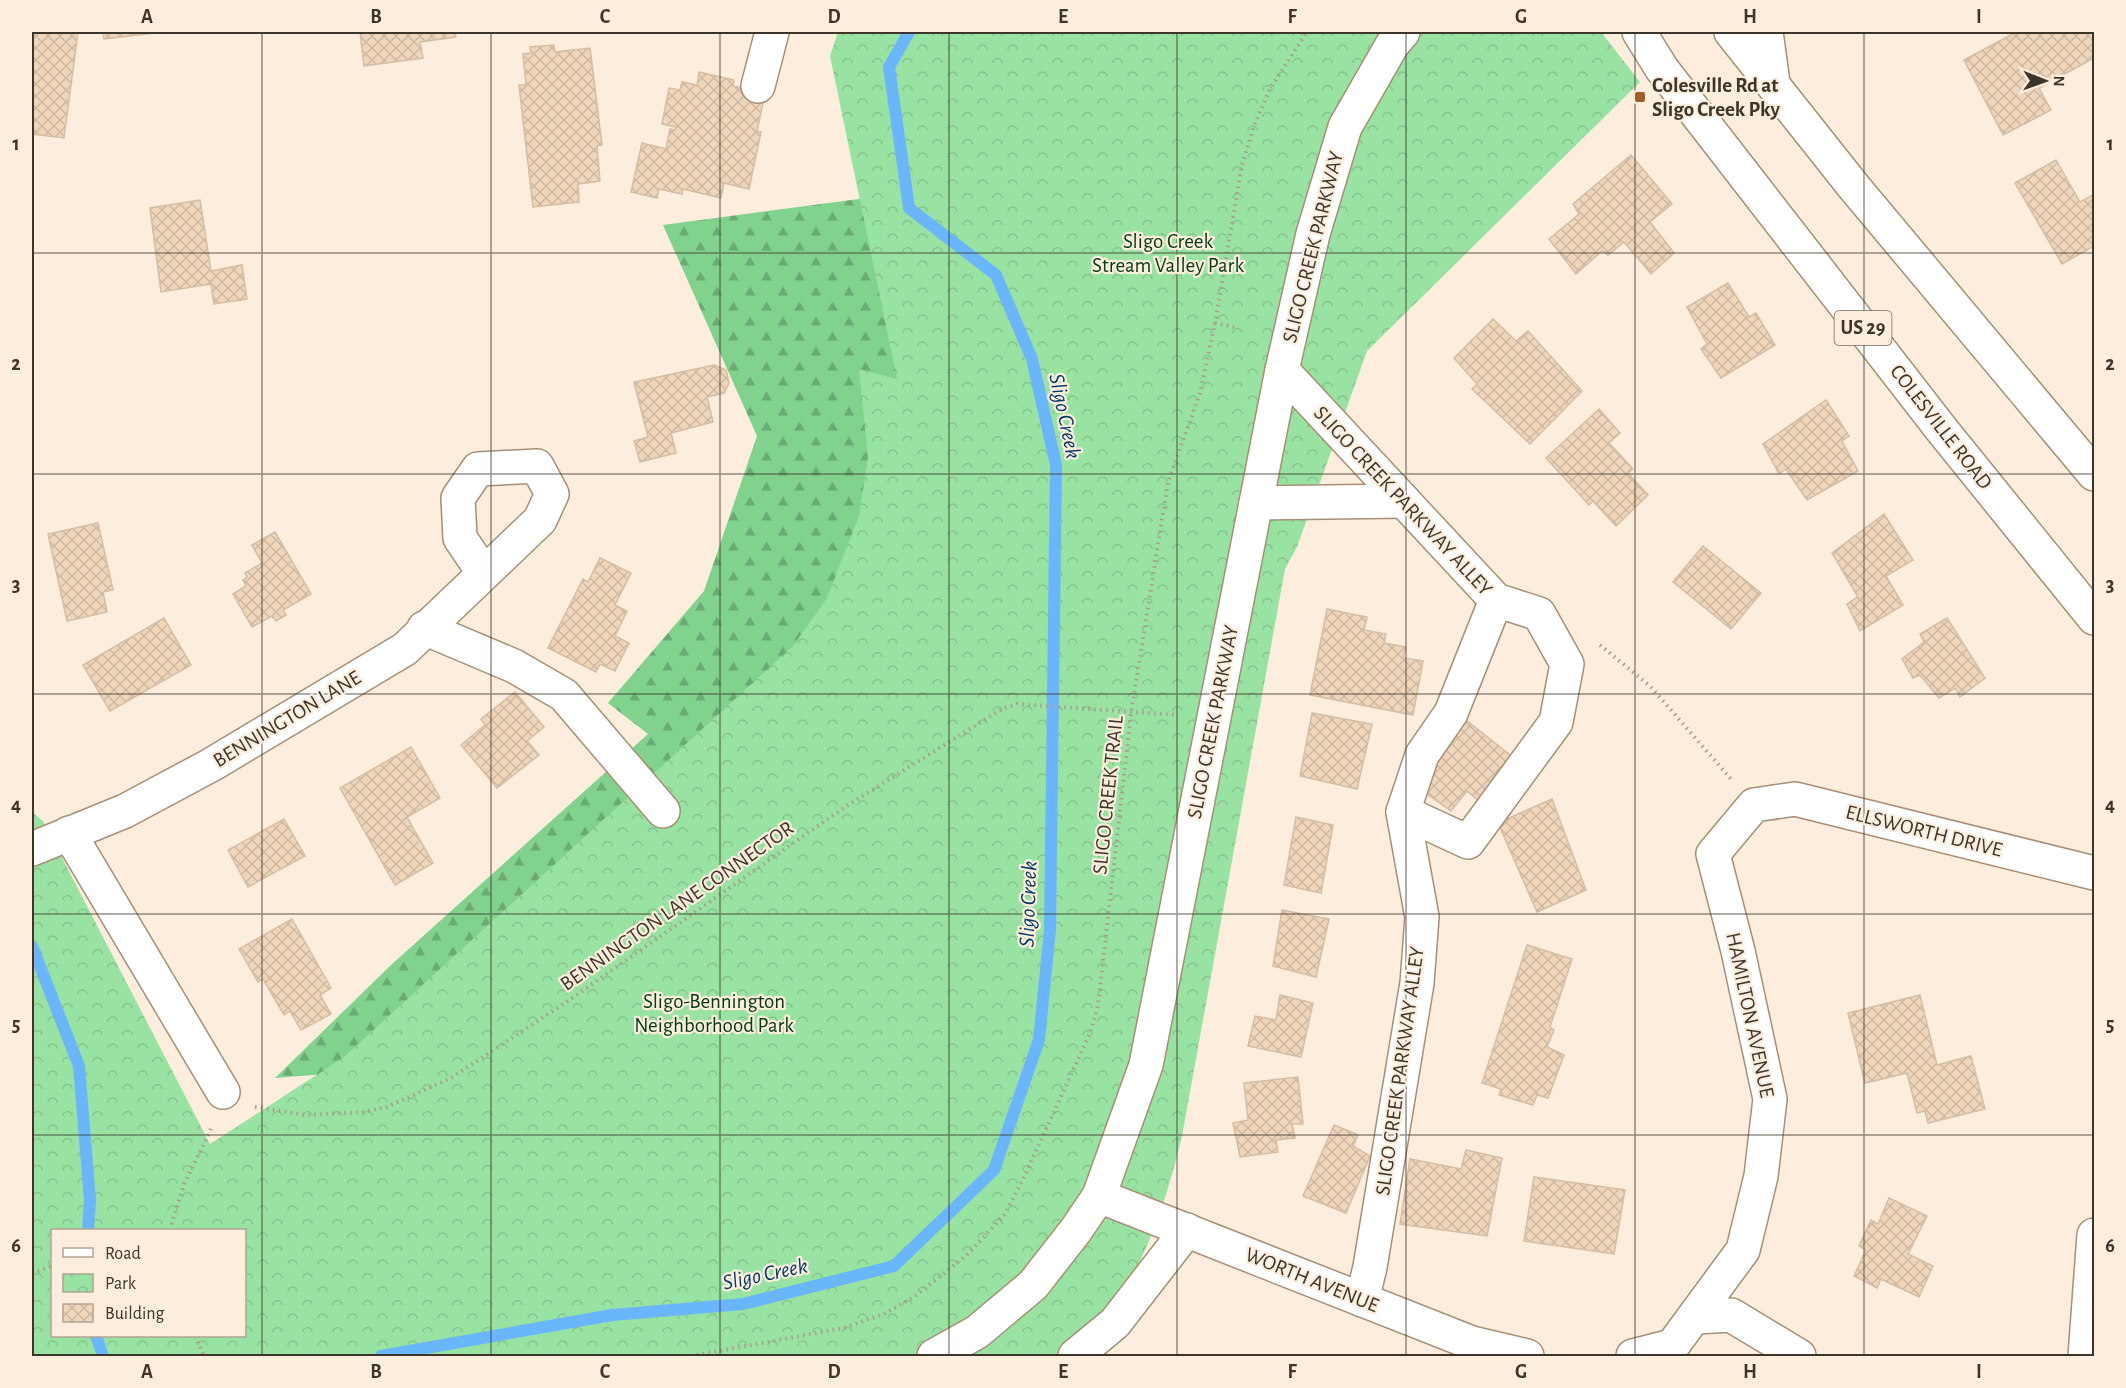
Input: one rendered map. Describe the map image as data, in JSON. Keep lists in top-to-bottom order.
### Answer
{
  "streets": {
    "main road": [
      "SLIGO CREEK PARKWAY",
      "US 29",
      "COLESVILLE ROAD",
      "SLIGO CREEK PARKWAY ALLEY",
      "BENNINGTON LANE",
      "ELLSWORTH DRIVE",
      "HAMILTON AVENUE",
      "WORTH AVENUE"
    ],
    "path": ["SLIGO CREEK TRAIL", "BENNINGTON LANE CONNECTOR"]
  },
  "crossings": [
    ["SLIGO CREEK PARKWAY", "SLIGO CREEK PARKWAY ALLEY"],
    ["SLIGO CREEK PARKWAY", "BENNINGTON LANE CONNECTOR"],
    ["SLIGO CREEK PARKWAY", "WORTH AVENUE"],
    ["SLIGO CREEK PARKWAY ALLEY", "WORTH AVENUE"],
    ["SLIGO CREEK TRAIL", "BENNINGTON LANE CONNECTOR"],
    ["ELLSWORTH DRIVE", "HAMILTON AVENUE"]
  ],
  "water": ["Sligo Creek"],
  "parks": ["Sligo Creek Stream Valley Park", "Sligo-Bennington Neighborhood Park"],
  "places": {
    "transit": ["Colesville Rd at Sligo Creek Pky"]
  },
  "legend": ["Road", "Park", "Building"],
  "north": "right",
  "grid": {
    "columns": [
      "A",
      "B",
      "C",
      "D",
      "E",
      "F",
      "G",
      "H",
      "I"
    ],
    "rows": [
      "1",
      "2",
      "3",
      "4",
      "5",
      "6"
    ]
  }
}
